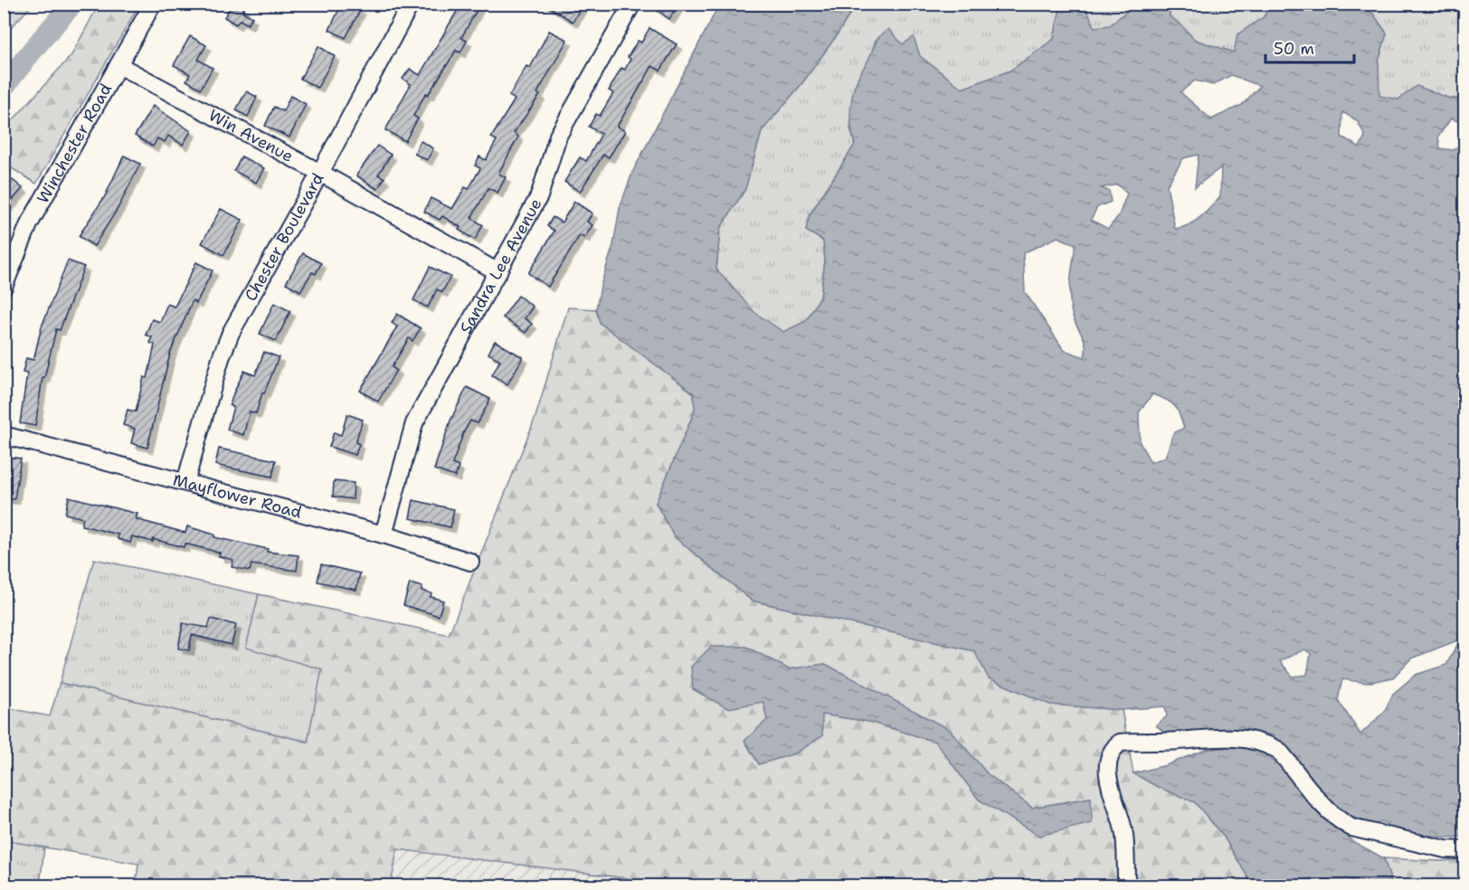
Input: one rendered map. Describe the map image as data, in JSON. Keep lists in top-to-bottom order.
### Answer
{
  "streets": {
    "street": [
      "Win Avenue",
      "Winchester Road",
      "Chester Boulevard",
      "Sandra Lee Avenue",
      "Mayflower Road"
    ]
  },
  "crossings": [
    ["Win Avenue", "Winchester Road"],
    ["Win Avenue", "Chester Boulevard"],
    ["Win Avenue", "Sandra Lee Avenue"],
    ["Chester Boulevard", "Mayflower Road"],
    ["Sandra Lee Avenue", "Mayflower Road"]
  ],
  "scale_bar": "50 m"
}
